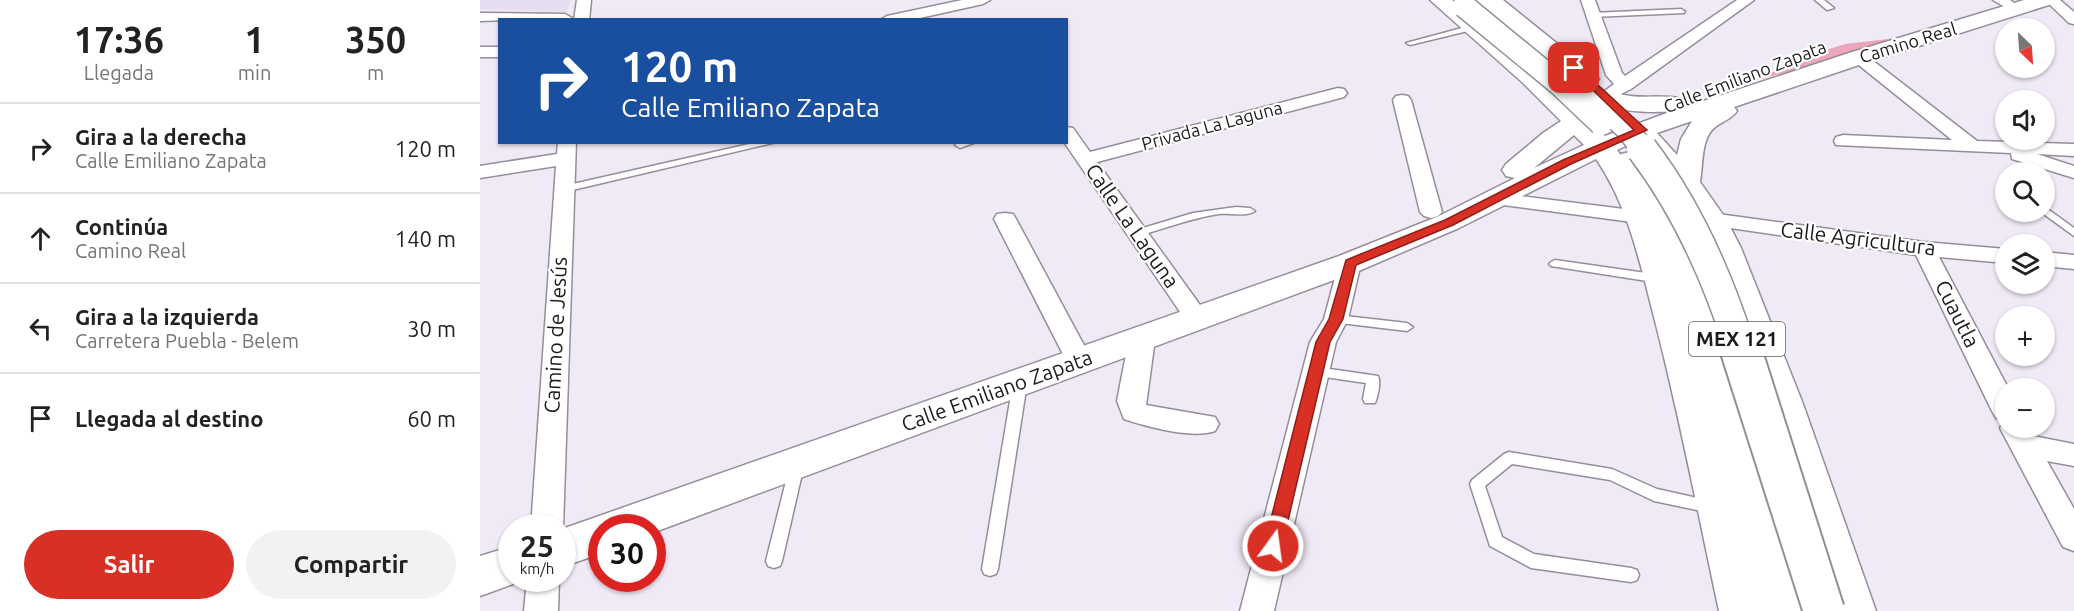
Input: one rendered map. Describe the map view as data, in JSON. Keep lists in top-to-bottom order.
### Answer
{
  "streets": {
    "main road": ["Camino Real", "Calle Emiliano Zapata", "MEX 121"],
    "street": [
      "Privada La Laguna",
      "Calle La Laguna",
      "Calle Agricultura",
      "Cuautla",
      "Camino de Jesús"
    ]
  },
  "crossings": [
    ["Camino Real", "Calle Emiliano Zapata"],
    ["Calle Emiliano Zapata", "Calle La Laguna"],
    ["Privada La Laguna", "Calle La Laguna"],
    ["Calle Agricultura", "Cuautla"]
  ],
  "north": "bottom right",
  "page": {
    "eta": [
      "17:36",
      "Llegada",
      "1",
      "min",
      "350",
      "m"
    ],
    "map_buttons": ["+", "−"],
    "turn": ["120 m", "Calle Emiliano Zapata"],
    "list": [
      {
        "name": "Gira a la derecha",
        "note": "Calle Emiliano Zapata",
        "value": "120 m"
      },
      {
        "name": "Continúa",
        "note": "Camino Real",
        "value": "140 m"
      },
      {
        "name": "Gira a la izquierda",
        "note": "Carretera Puebla - Belem",
        "value": "30 m"
      },
      {
        "name": "Llegada al destino",
        "value": "60 m"
      }
    ],
    "speed": "25 km/h",
    "limit": "30",
    "buttons": ["Salir", "Compartir"]
  }
}
